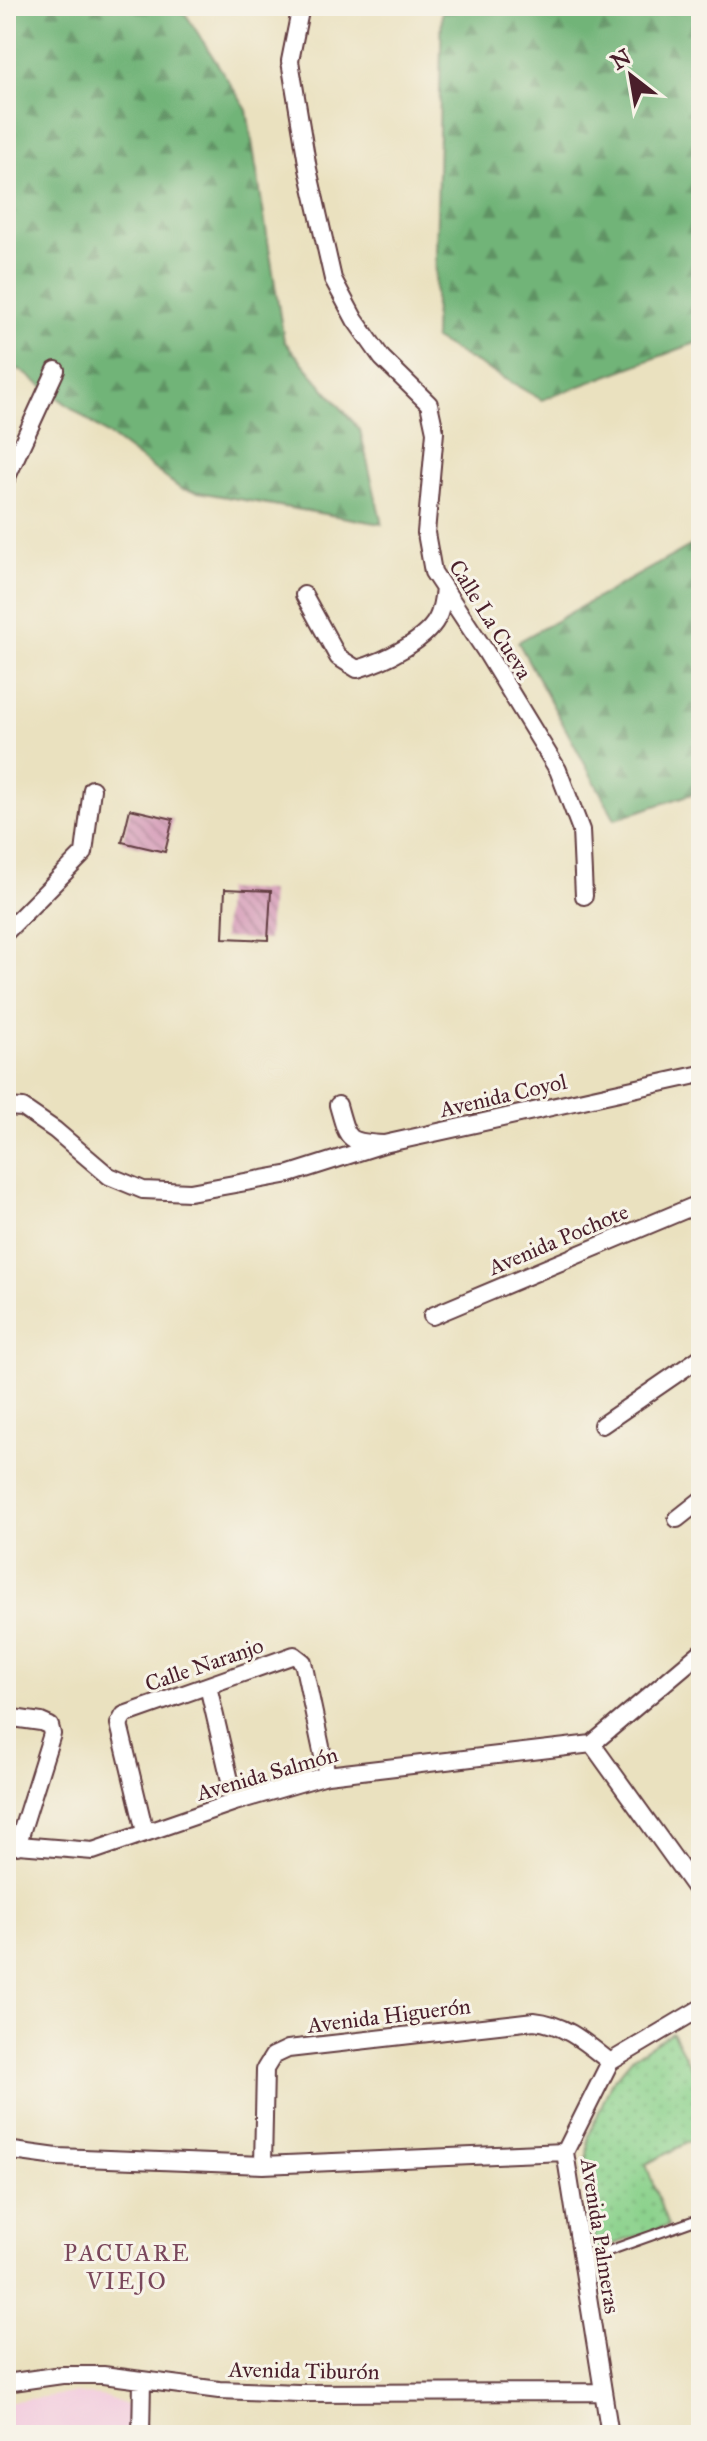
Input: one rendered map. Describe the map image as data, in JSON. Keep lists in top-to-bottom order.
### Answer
{
  "streets": {
    "street": [
      "Calle La Cueva",
      "Avenida Coyol",
      "Avenida Pochote",
      "Calle Naranjo",
      "Avenida Salmón",
      "Avenida Higuerón",
      "Avenida Palmeras",
      "Avenida Tiburón"
    ]
  },
  "crossings": [
    ["Calle Naranjo", "Avenida Salmón"],
    ["Avenida Higuerón", "Avenida Palmeras"],
    ["Avenida Palmeras", "Avenida Tiburón"]
  ],
  "districts": ["PACUARE VIEJO"],
  "north": "top left"
}
